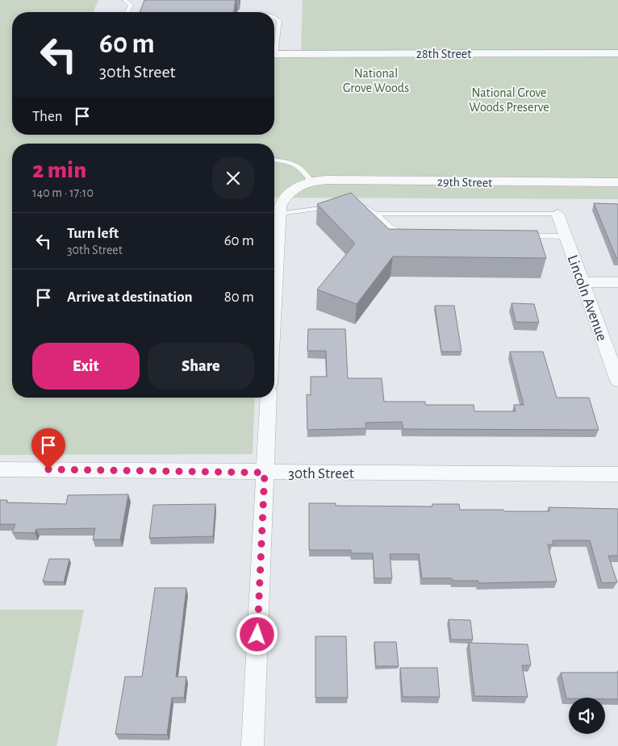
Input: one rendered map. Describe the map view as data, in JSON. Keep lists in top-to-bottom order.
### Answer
{
  "streets": {
    "street": [
      "28th Street",
      "29th Street",
      "Lincoln Avenue",
      "30th Street"
    ]
  },
  "parks": ["National Grove Woods", "National Grove Woods Preserve"],
  "page": {
    "turn": ["60 m", "30th Street"],
    "then": "Then",
    "heading": ["2 min", "140 m · 17:10"],
    "list": [
      {
        "name": "Turn left",
        "note": "30th Street",
        "value": "60 m"
      },
      {
        "name": "Arrive at destination",
        "value": "80 m"
      }
    ],
    "buttons": ["Exit", "Share"]
  }
}
